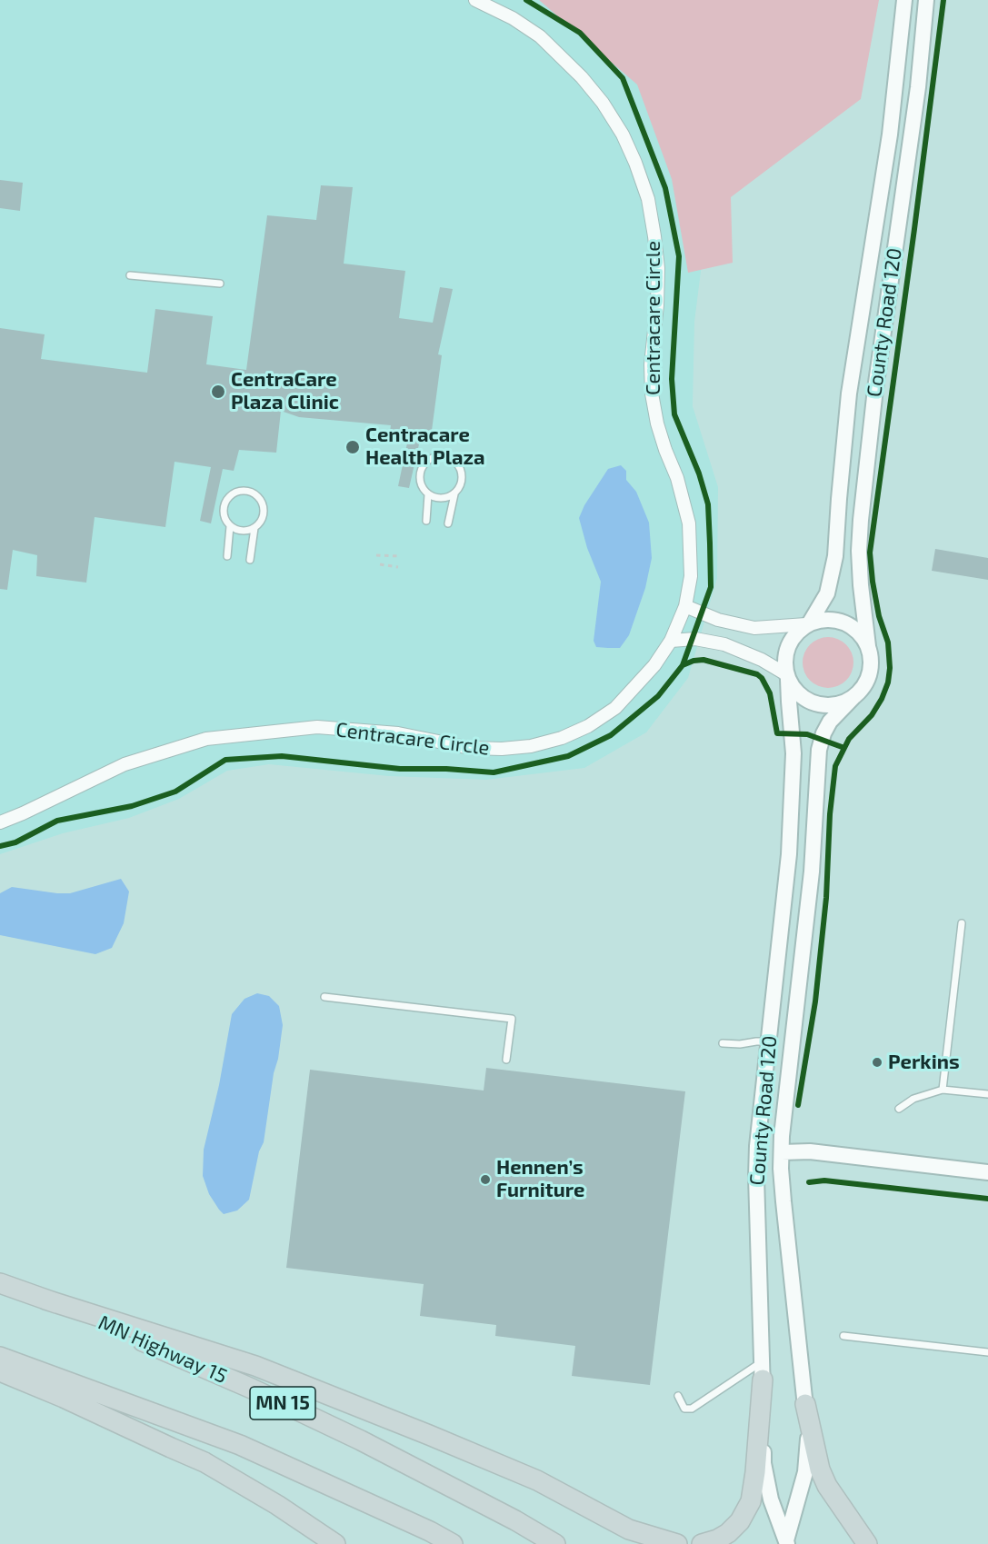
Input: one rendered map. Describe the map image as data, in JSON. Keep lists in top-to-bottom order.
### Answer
{
  "streets": {
    "highway": ["MN Highway 15", "MN 15"],
    "street": ["Centracare Circle", "County Road 120"]
  },
  "places": [
    "CentraCare Plaza Clinic",
    "Centracare Health Plaza",
    "Perkins",
    "Hennen’s Furniture"
  ]
}
